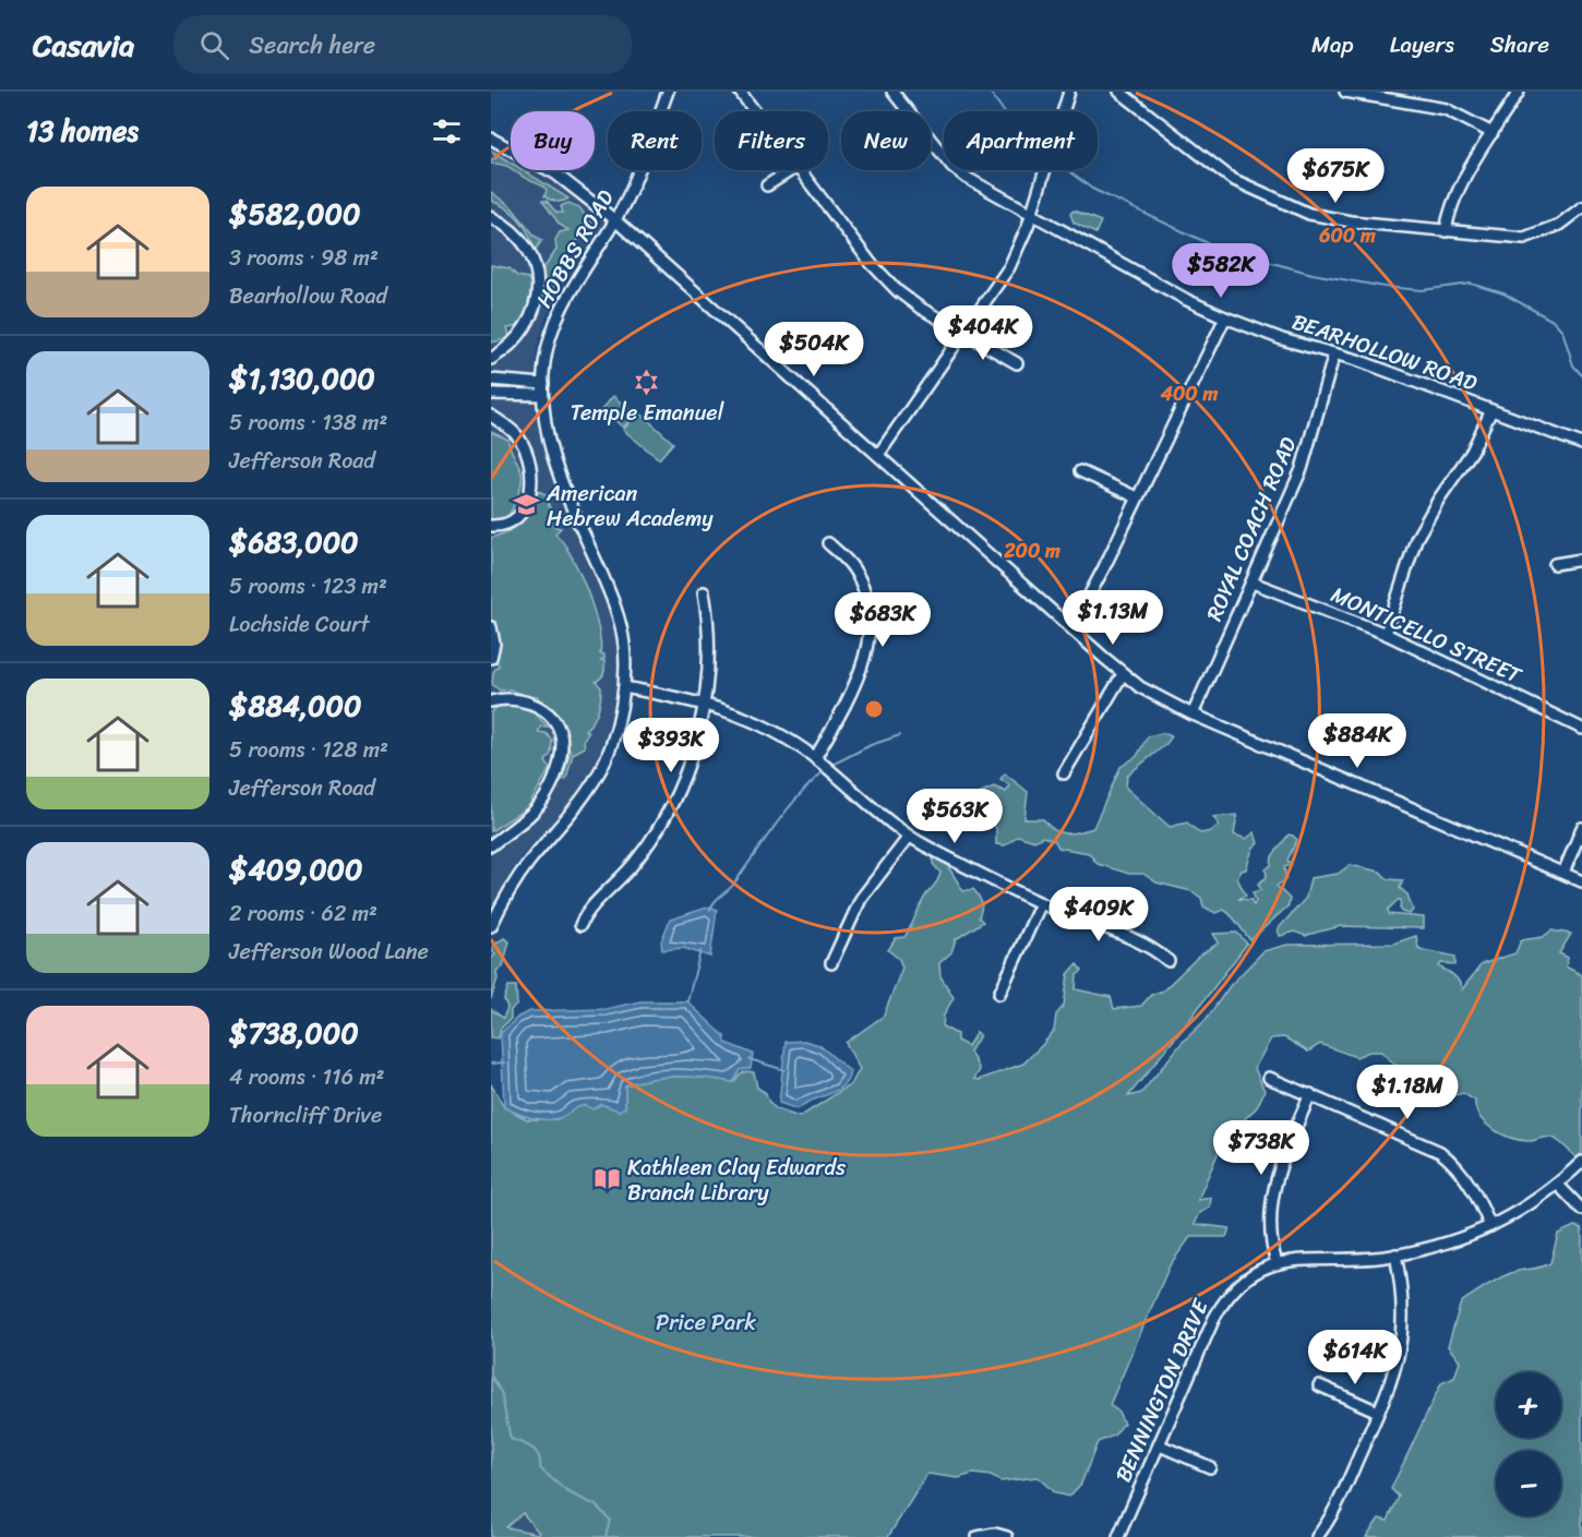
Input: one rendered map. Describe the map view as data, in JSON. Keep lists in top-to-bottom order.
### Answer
{
  "streets": {
    "street": [
      "HOBBS ROAD",
      "BEARHOLLOW ROAD",
      "ROYAL COACH ROAD",
      "MONTICELLO STREET",
      "BENNINGTON DRIVE"
    ]
  },
  "crossings": [
    ["BEARHOLLOW ROAD", "ROYAL COACH ROAD"],
    ["ROYAL COACH ROAD", "MONTICELLO STREET"]
  ],
  "parks": ["Price Park"],
  "places": {
    "synagogue": ["Temple Emanuel"],
    "school or university": ["American Hebrew Academy"],
    "library": ["Kathleen Clay Edwards Branch Library"]
  },
  "page": {
    "header": "Casavia",
    "search": "Search here",
    "nav": ["Map", "Layers", "Share"],
    "heading": "13 homes",
    "chip": [
      "Buy",
      "Rent",
      "Filters",
      "New",
      "Apartment"
    ],
    "price": [
      "$675K",
      "$582K",
      "$404K",
      "$504K",
      "$1.13M",
      "$683K",
      "$884K",
      "$393K",
      "$563K",
      "$409K",
      "$1.18M",
      "$738K",
      "$614K"
    ],
    "list": [
      {
        "name": "$582,000",
        "note": "3 rooms · 98 m² · Bearhollow Road"
      },
      {
        "name": "$1,130,000",
        "note": "5 rooms · 138 m² · Jefferson Road"
      },
      {
        "name": "$683,000",
        "note": "5 rooms · 123 m² · Lochside Court"
      },
      {
        "name": "$884,000",
        "note": "5 rooms · 128 m² · Jefferson Road"
      },
      {
        "name": "$409,000",
        "note": "2 rooms · 62 m² · Jefferson Wood Lane"
      },
      {
        "name": "$738,000",
        "note": "4 rooms · 116 m² · Thorncliff Drive"
      }
    ],
    "map_buttons": ["+", "−"]
  },
  "rings": ["600 m", "400 m", "200 m"]
}
